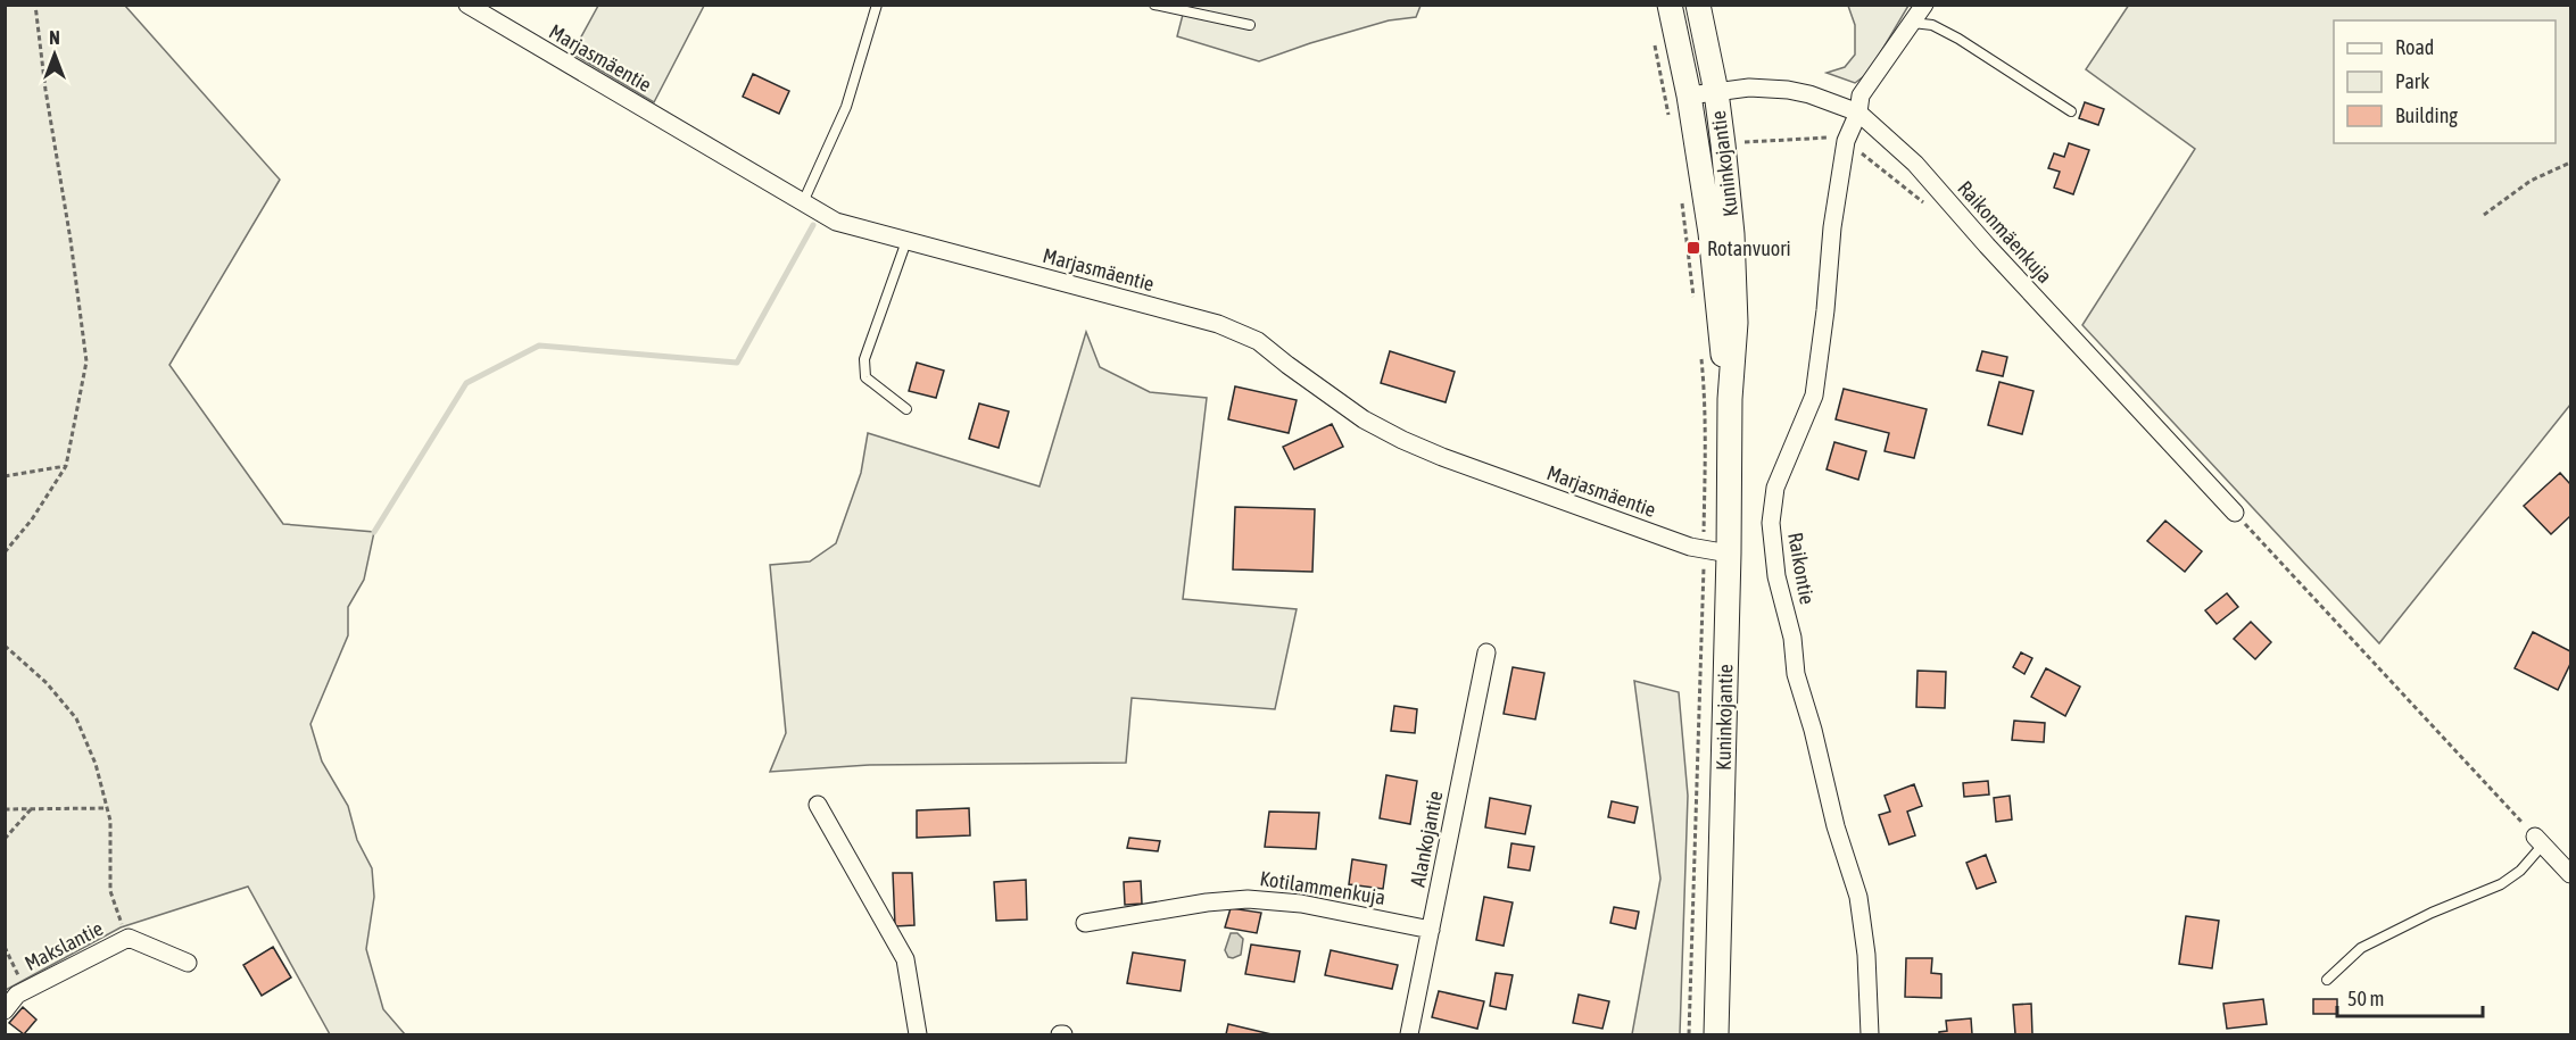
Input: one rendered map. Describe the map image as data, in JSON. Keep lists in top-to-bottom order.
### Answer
{
  "streets": {
    "main road": ["Kuninkojantie"],
    "street": [
      "Marjasmäentie",
      "Raikonmäenkuja",
      "Raikontie",
      "Alankojantie",
      "Kotilammenkuja",
      "Makslantie"
    ]
  },
  "crossings": [
    ["Marjasmäentie", "Kuninkojantie"],
    ["Kuninkojantie", "Raikonmäenkuja"],
    ["Raikonmäenkuja", "Raikontie"],
    ["Alankojantie", "Kotilammenkuja"]
  ],
  "places": {
    "transit": ["Rotanvuori"]
  },
  "legend": ["Road", "Park", "Building"],
  "scale_bar": "50 m",
  "north": "top"
}
